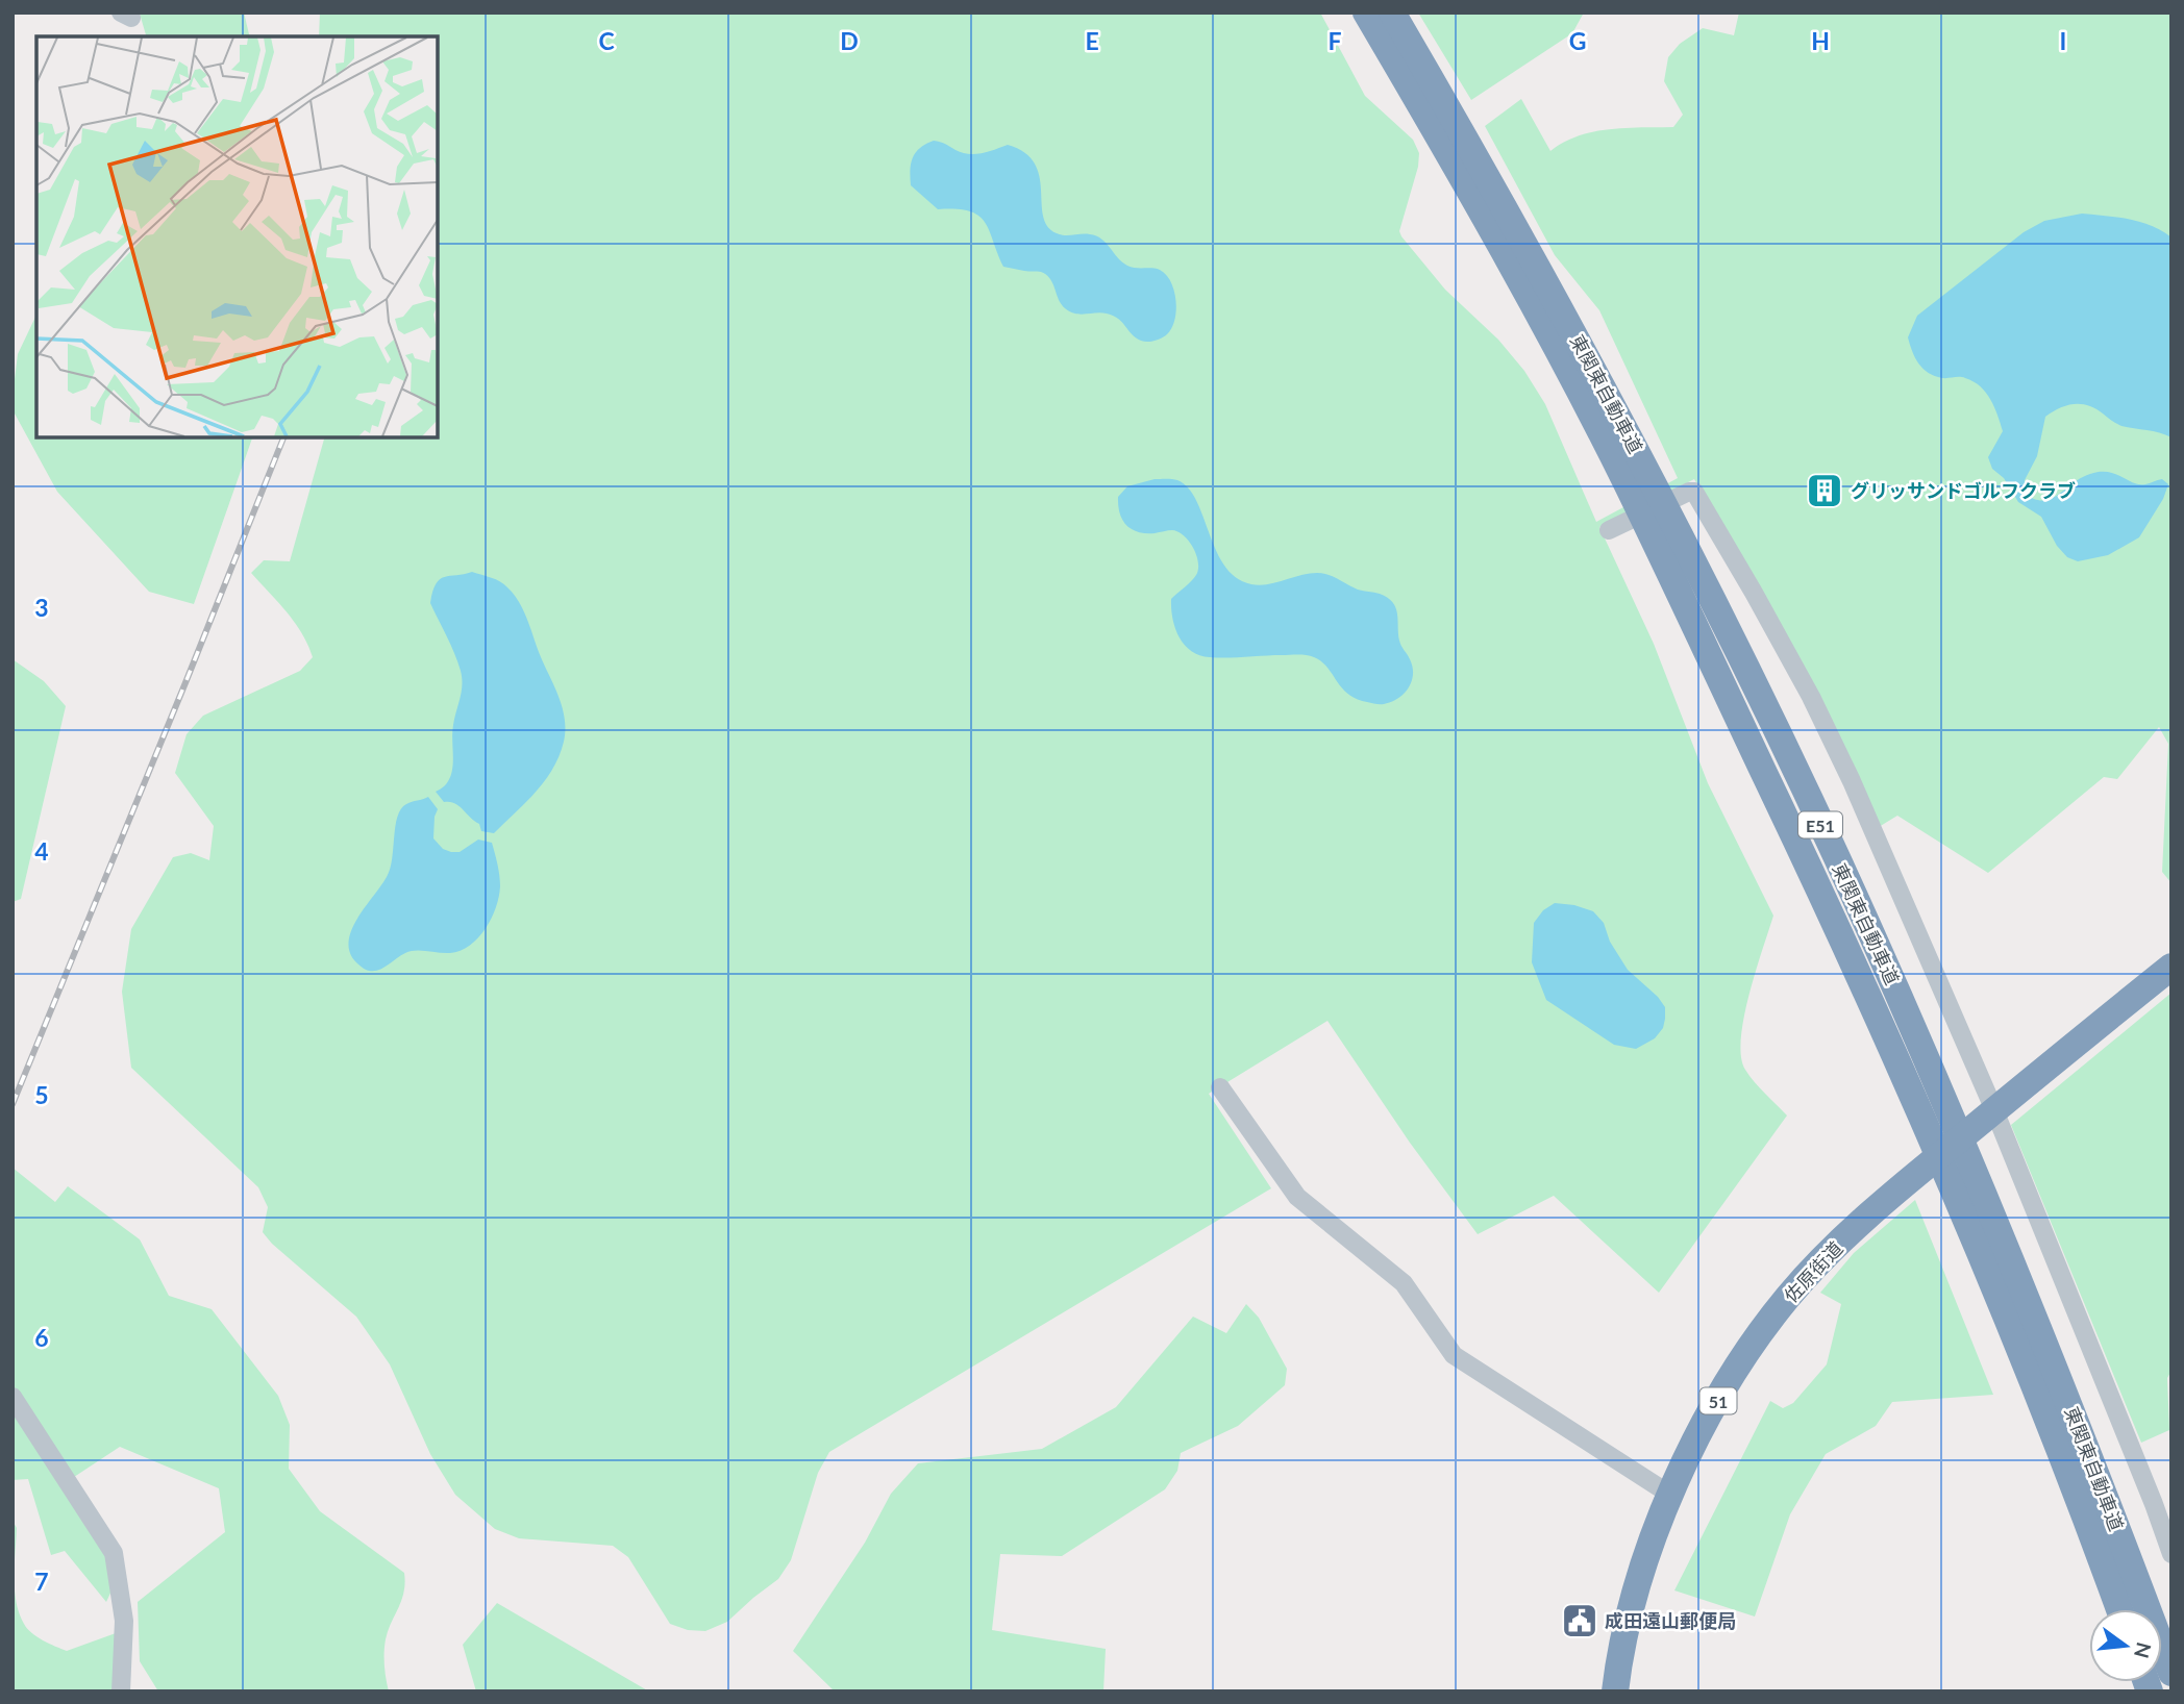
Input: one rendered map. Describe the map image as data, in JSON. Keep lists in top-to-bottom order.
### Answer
{
  "streets": {
    "highway": [
      "東関東自動車道",
      "E51",
      "佐原街道",
      "51"
    ]
  },
  "places": {
    "building": ["グリッサンドゴルフクラブ"],
    "public building": ["成田遠山郵便局"]
  },
  "north": "right",
  "grid": {
    "columns": [
      "C",
      "D",
      "E",
      "F",
      "G",
      "H",
      "I"
    ],
    "rows": [
      "3",
      "4",
      "5",
      "6",
      "7"
    ]
  }
}
